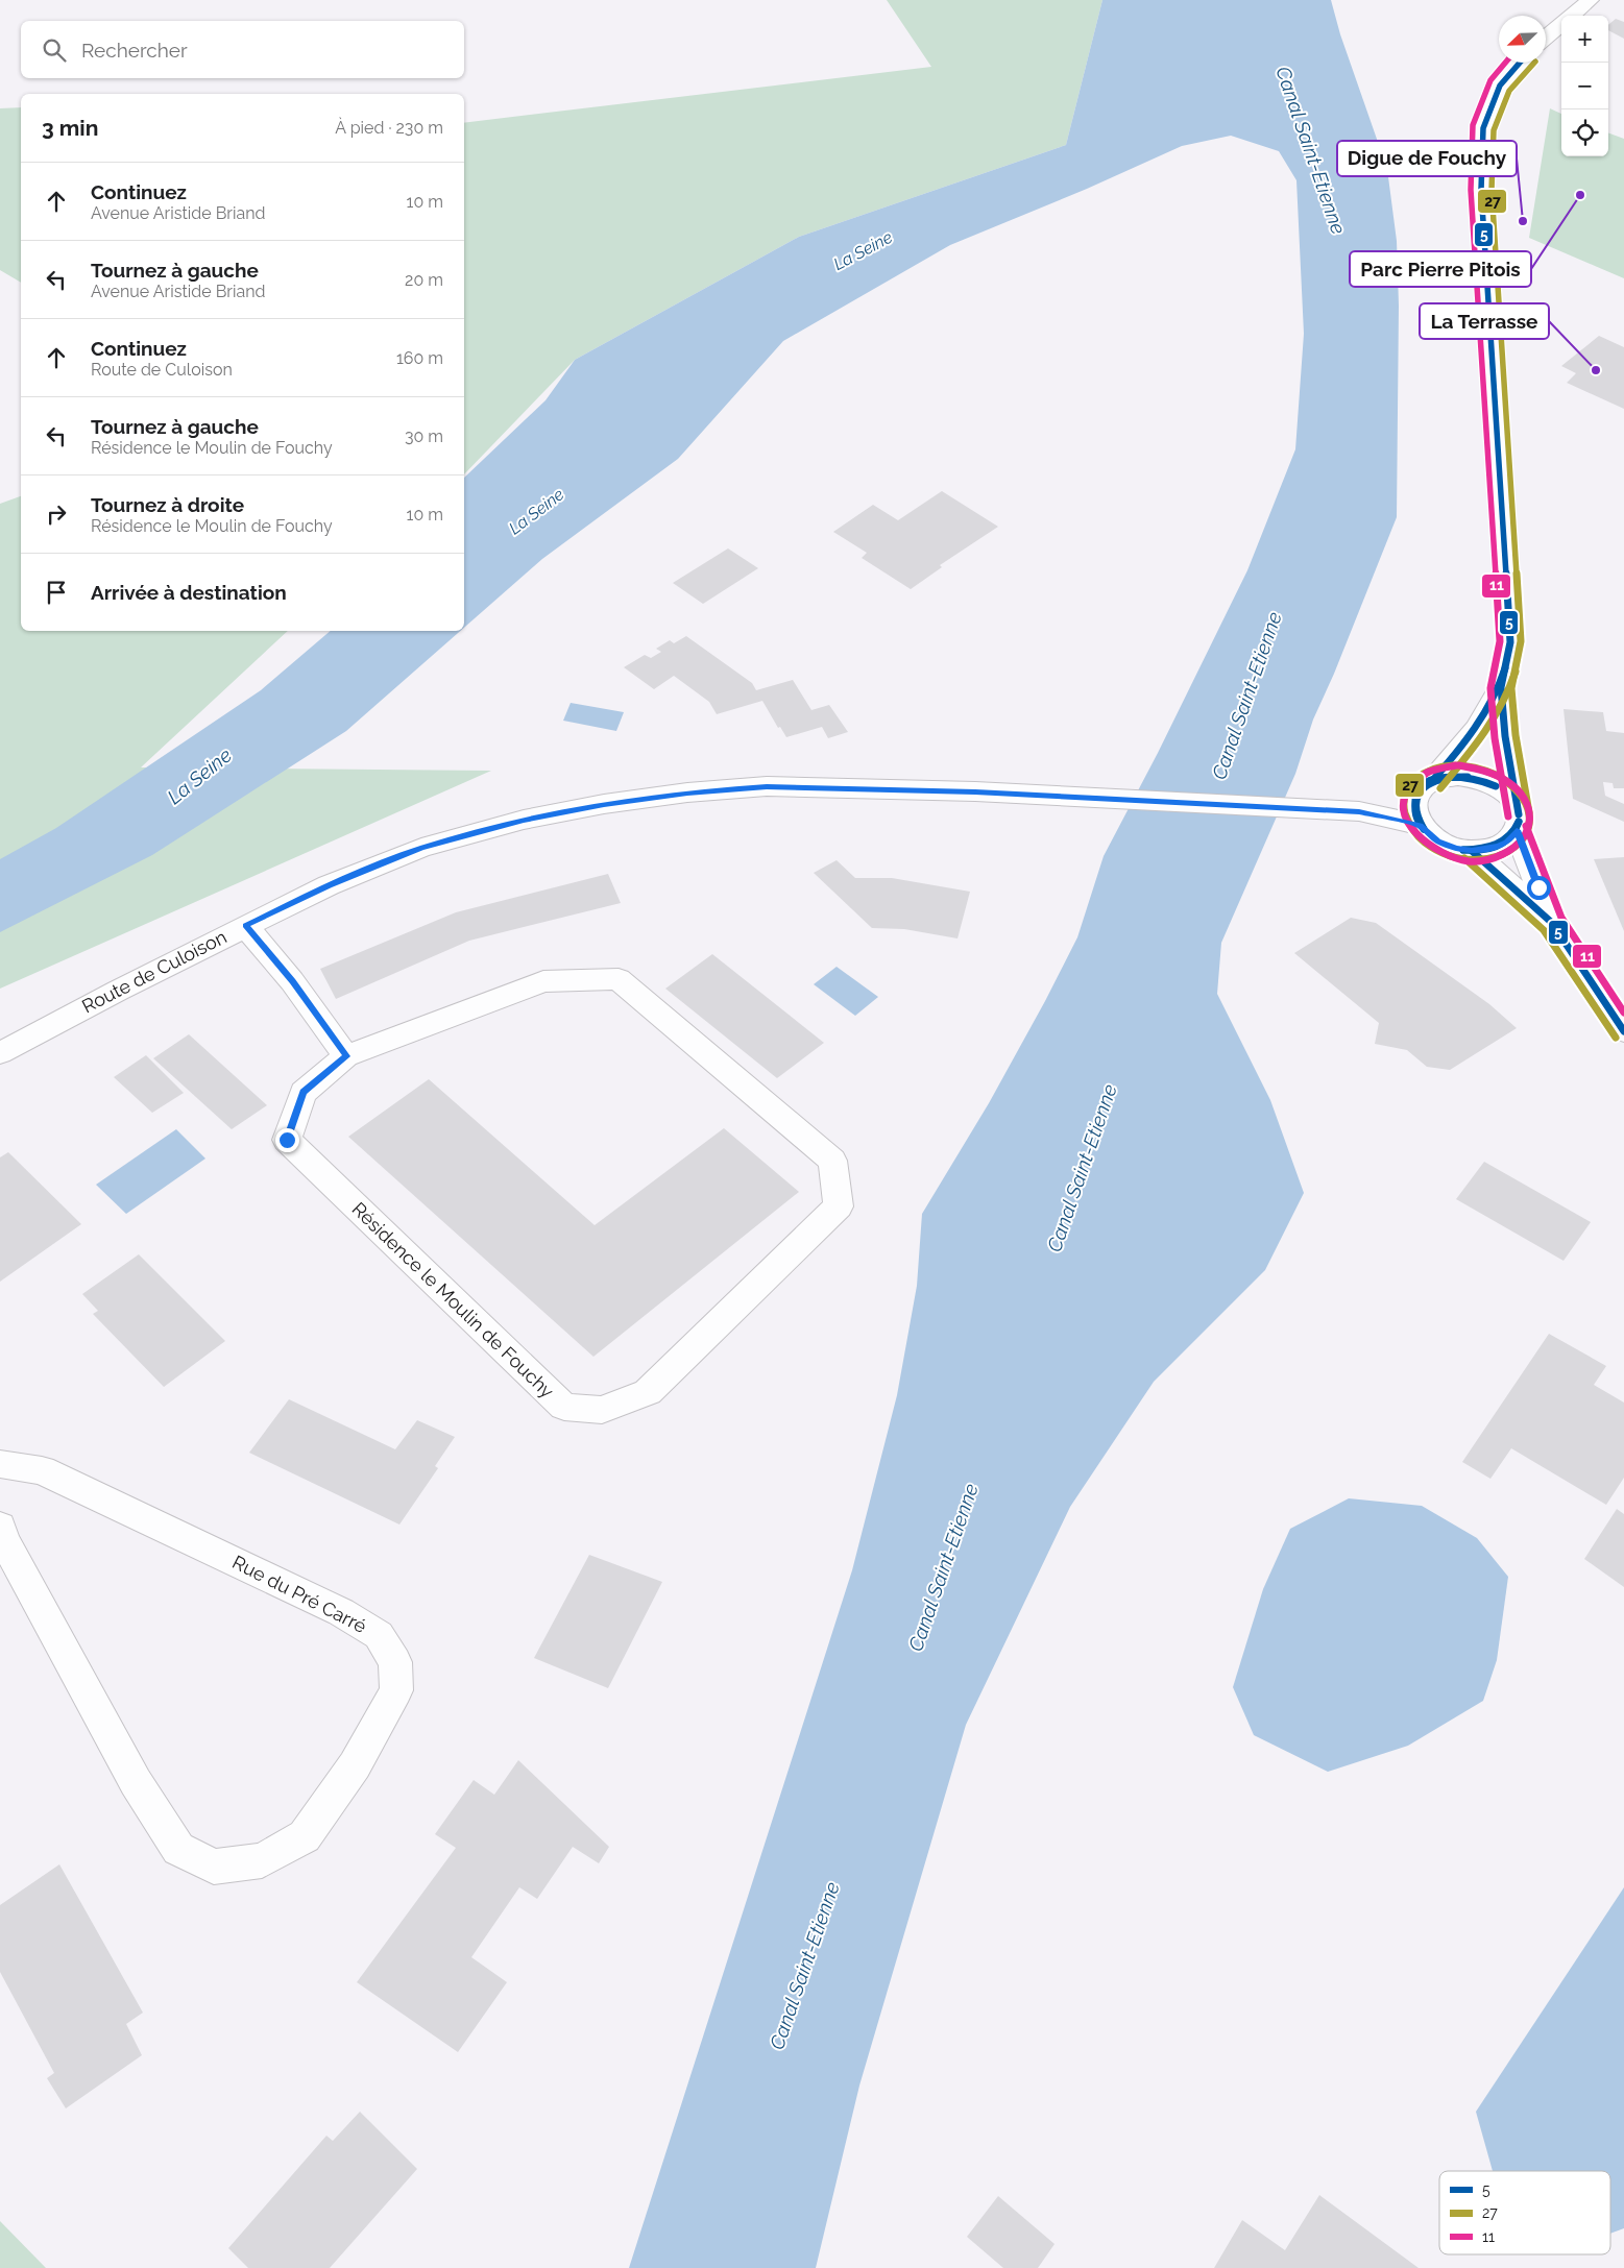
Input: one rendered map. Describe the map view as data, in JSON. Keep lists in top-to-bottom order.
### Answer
{
  "streets": {
    "street": ["Route de Culoison", "Résidence le Moulin de Fouchy", "Rue du Pré Carré"]
  },
  "water": ["Canal Saint-Etienne", "La Seine"],
  "places": ["Parc Pierre Pitois", "Digue de Fouchy", "La Terrasse"],
  "lines": ["transit line 5", "transit line 27", "transit line 11"],
  "legend": ["5", "27", "11"],
  "north": "bottom left",
  "page": {
    "map_buttons": ["+", "−"],
    "search": "Rechercher",
    "heading": ["3 min", "À pied · 230 m"],
    "list": [
      ["Continuez", "Avenue Aristide Briand", "10 m"],
      ["Tournez à gauche", "Avenue Aristide Briand", "20 m"],
      ["Continuez", "Route de Culoison", "160 m"],
      ["Tournez à gauche", "Résidence le Moulin de Fouchy", "30 m"],
      ["Tournez à droite", "Résidence le Moulin de Fouchy", "10 m"],
      "Arrivée à destination"
    ]
  }
}
